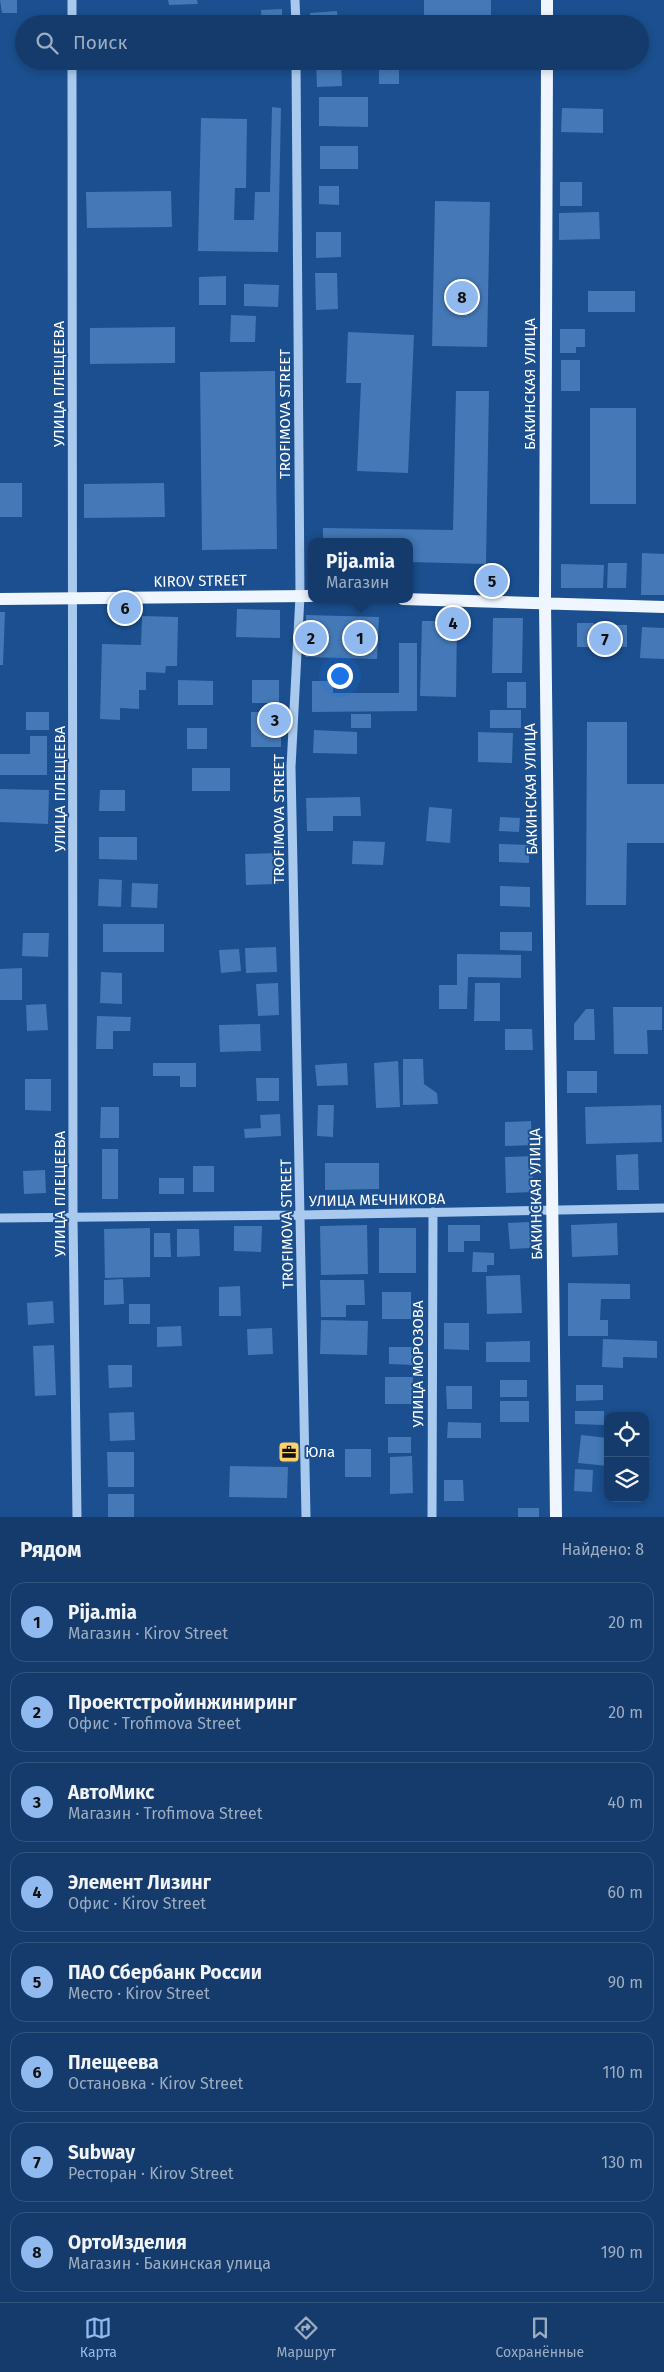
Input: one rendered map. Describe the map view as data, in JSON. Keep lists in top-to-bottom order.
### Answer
{
  "streets": {
    "main road": ["БАКИНСКАЯ УЛИЦА", "KIROV STREET"],
    "street": [
      "УЛИЦА ПЛЕЩЕЕВА",
      "TROFIMOVA STREET",
      "УЛИЦА МЕЧНИКОВА",
      "УЛИЦА МОРОЗОВА"
    ]
  },
  "crossings": [
    ["УЛИЦА ПЛЕЩЕЕВА", "KIROV STREET"],
    ["УЛИЦА ПЛЕЩЕЕВА", "УЛИЦА МЕЧНИКОВА"],
    ["БАКИНСКАЯ УЛИЦА", "УЛИЦА МЕЧНИКОВА"],
    ["TROFIMOVA STREET", "KIROV STREET"],
    ["TROFIMOVA STREET", "УЛИЦА МЕЧНИКОВА"],
    ["УЛИЦА МЕЧНИКОВА", "УЛИЦА МОРОЗОВА"]
  ],
  "places": {
    "office": ["Юла"]
  },
  "page": {
    "search": "Поиск",
    "pins": [
      "8",
      "5",
      "6",
      "4",
      "1",
      "2",
      "7",
      "3"
    ],
    "popup": ["Pija.mia", "Магазин"],
    "heading": ["Рядом", "Найдено: 8"],
    "list": [
      {
        "mark": "1",
        "name": "Pija.mia",
        "note": "Магазин · Kirov Street",
        "value": "20 m"
      },
      {
        "mark": "2",
        "name": "Проектстройинжиниринг",
        "note": "Офис · Trofimova Street",
        "value": "20 m"
      },
      {
        "mark": "3",
        "name": "АвтоМикс",
        "note": "Магазин · Trofimova Street",
        "value": "40 m"
      },
      {
        "mark": "4",
        "name": "Элемент Лизинг",
        "note": "Офис · Kirov Street",
        "value": "60 m"
      },
      {
        "mark": "5",
        "name": "ПАО Сбербанк России",
        "note": "Место · Kirov Street",
        "value": "90 m"
      },
      {
        "mark": "6",
        "name": "Плещеева",
        "note": "Остановка · Kirov Street",
        "value": "110 m"
      },
      {
        "mark": "7",
        "name": "Subway",
        "note": "Ресторан · Kirov Street",
        "value": "130 m"
      },
      {
        "mark": "8",
        "name": "ОртоИзделия",
        "note": "Магазин · Бакинская улица",
        "value": "190 m"
      }
    ],
    "nav": ["Карта", "Маршрут", "Сохранённые"]
  }
}
